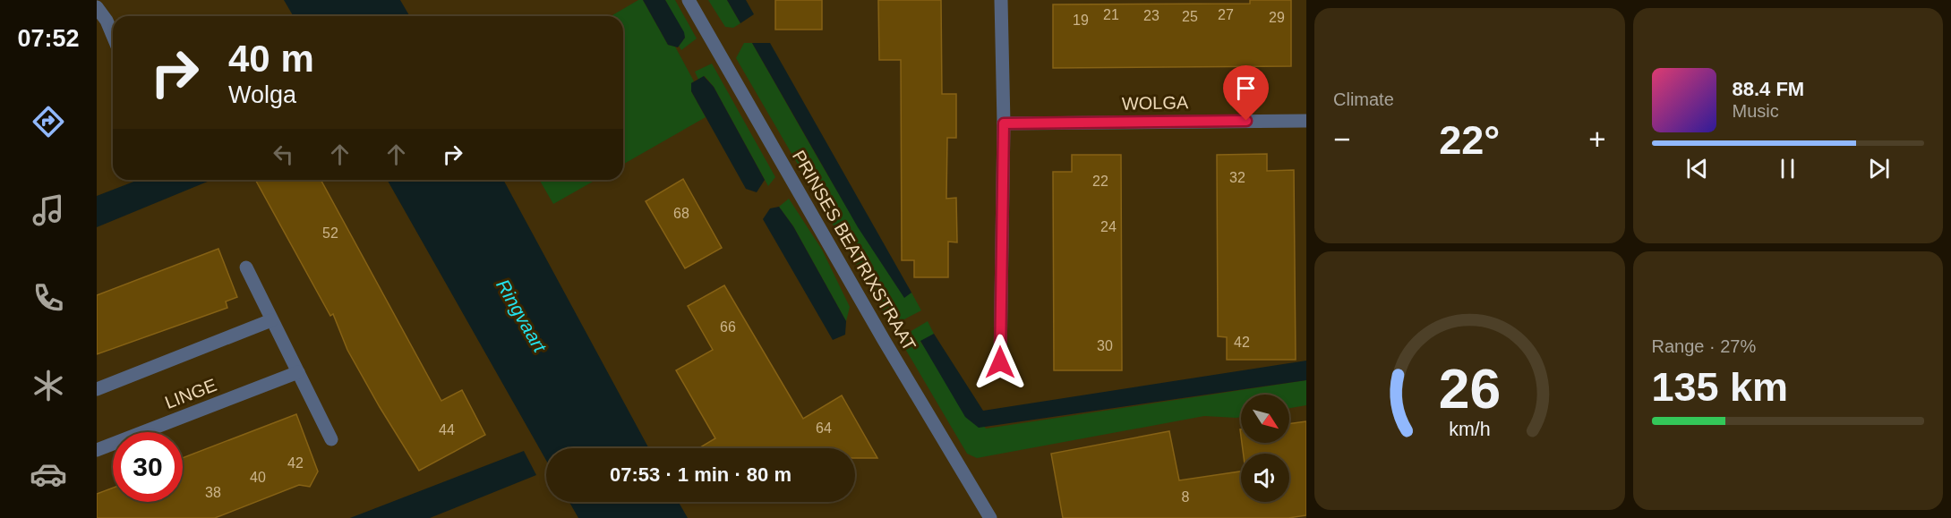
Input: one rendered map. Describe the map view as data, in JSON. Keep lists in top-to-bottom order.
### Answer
{
  "streets": {
    "street": ["WOLGA", "PRINSES BEATRIXSTRAAT", "LINGE"]
  },
  "water": ["Ringvaart"],
  "house_numbers": [
    "21",
    "27",
    "23",
    "25",
    "29",
    "19",
    "32",
    "22",
    "68",
    "24",
    "52",
    "66",
    "42",
    "30",
    "64",
    "44",
    "42",
    "40",
    "38",
    "8"
  ],
  "north": "bottom right",
  "page": {
    "tabs": "07:52",
    "tile": [
      "Climate",
      ["Range · 27%", "135 km"]
    ],
    "turn": ["40 m", "Wolga"],
    "song": ["88.4 FM", "Music"],
    "heat": ["−", "22°", "+"],
    "limit": "30",
    "trip": "07:53 · 1 min · 80 m",
    "gauge": ["26", "km/h"]
  }
}
